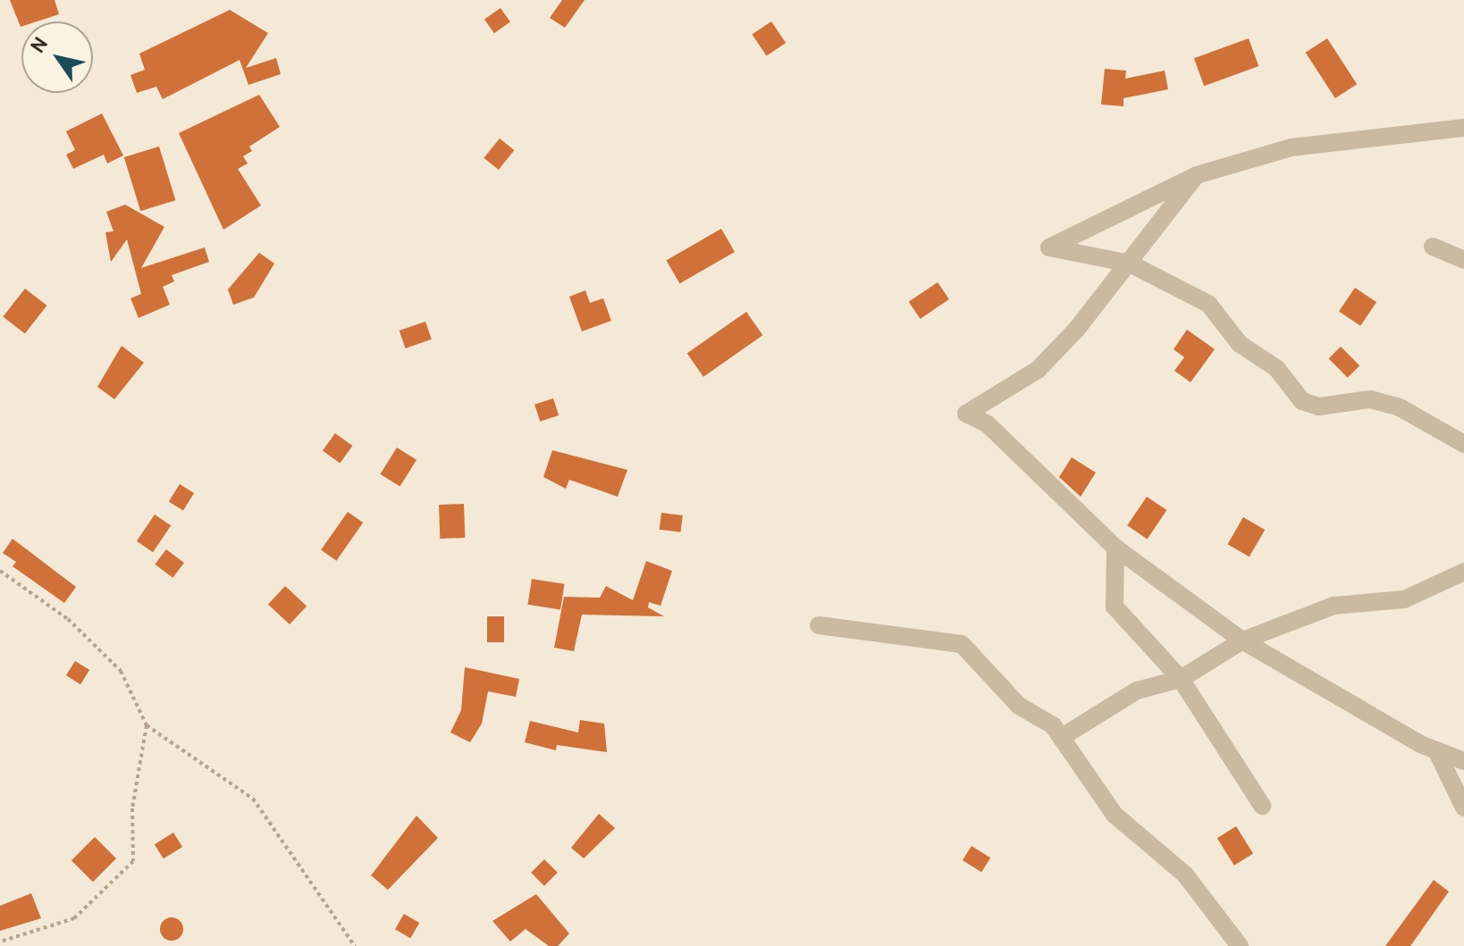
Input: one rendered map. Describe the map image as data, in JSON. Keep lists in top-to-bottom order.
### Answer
{
  "north": "top left"
}
